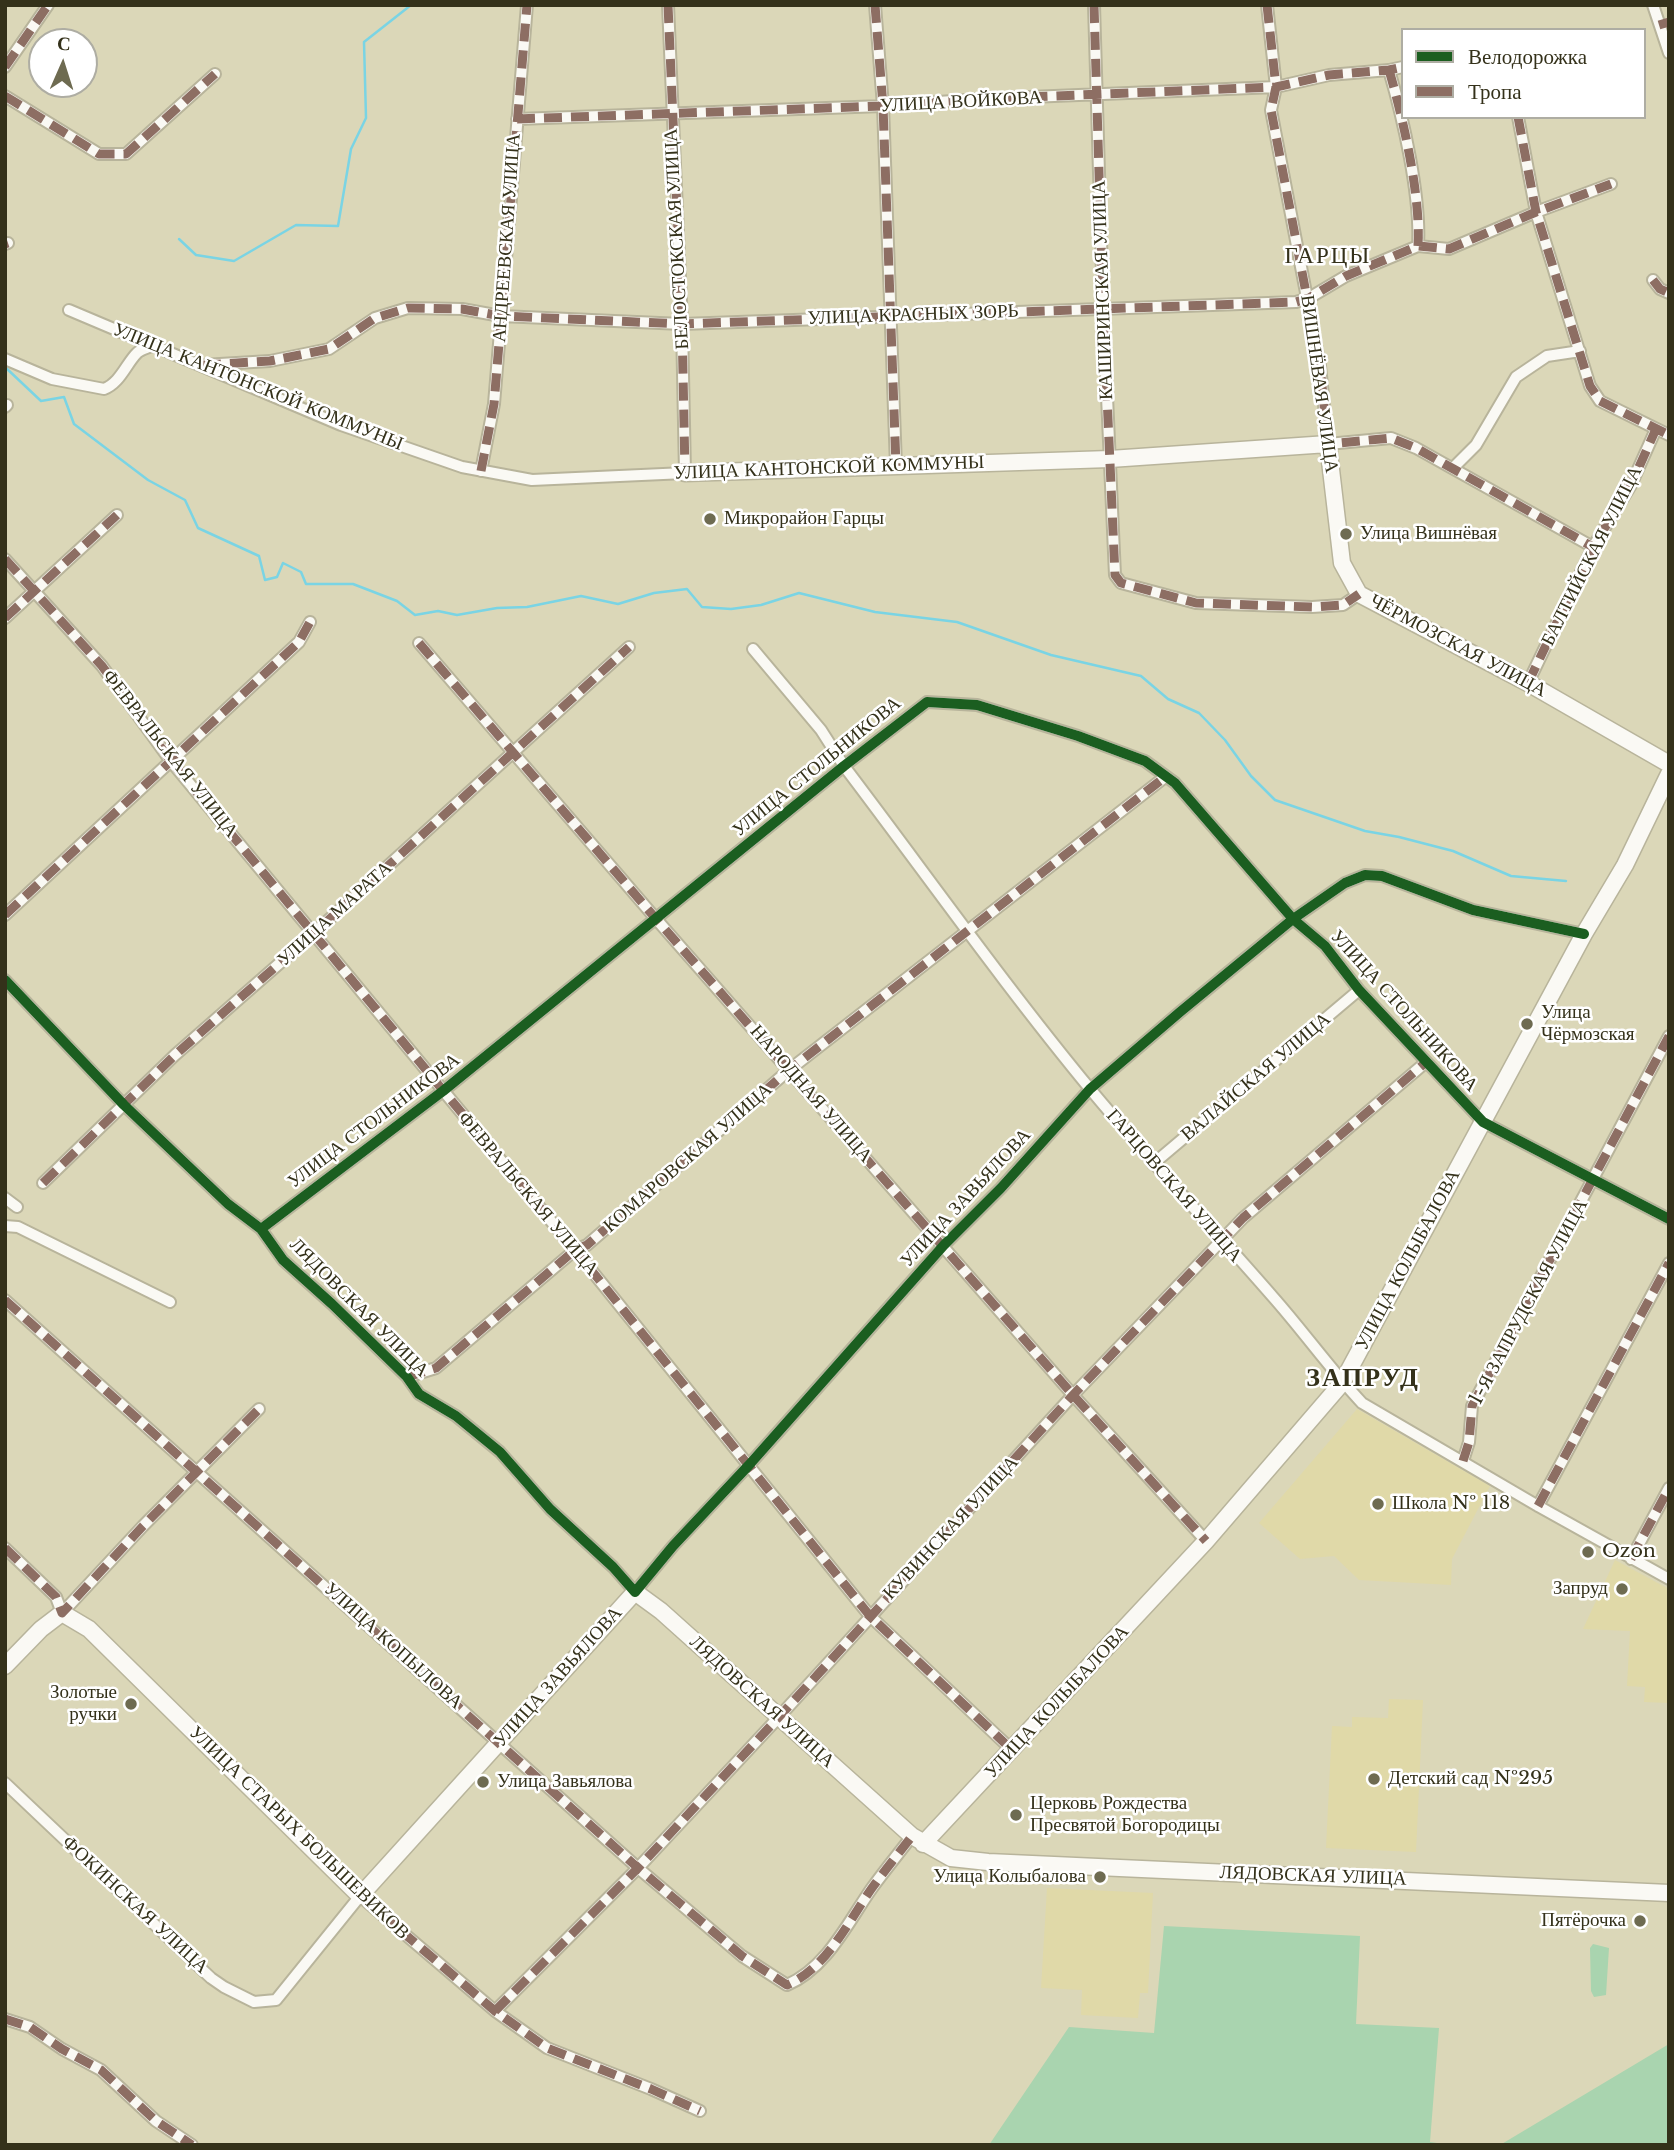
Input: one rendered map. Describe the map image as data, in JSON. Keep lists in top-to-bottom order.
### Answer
{
  "streets": {
    "street": [
      "УЛИЦА ВОЙКОВА",
      "АНДРЕЕВСКАЯ УЛИЦА",
      "БЕЛОСТОКСКАЯ УЛИЦА",
      "КАШИРИНСКАЯ УЛИЦА",
      "УЛИЦА КРАСНЫХ ЗОРЬ",
      "ВИШНЁВАЯ УЛИЦА",
      "УЛИЦА КАНТОНСКОЙ КОММУНЫ",
      "БАЛТИЙСКАЯ УЛИЦА",
      "ЧЁРМОЗСКАЯ УЛИЦА",
      "ФЕВРАЛЬСКАЯ УЛИЦА",
      "УЛИЦА СТОЛЬНИКОВА",
      "УЛИЦА МАРАТА",
      "ВАЛАЙСКАЯ УЛИЦА",
      "НАРОДНАЯ УЛИЦА",
      "КОМАРОВСКАЯ УЛИЦА",
      "ГАРЦОВСКАЯ УЛИЦА",
      "УЛИЦА ЗАВЬЯЛОВА",
      "УЛИЦА КОЛЫБАЛОВА",
      "1-Я ЗАПРУДСКАЯ УЛИЦА",
      "ЛЯДОВСКАЯ УЛИЦА",
      "КУВИНСКАЯ УЛИЦА",
      "УЛИЦА КОПЫЛОВА",
      "УЛИЦА СТАРЫХ БОЛЬШЕВИКОВ",
      "ФОКИНСКАЯ УЛИЦА"
    ]
  },
  "crossings": [
    ["УЛИЦА ВОЙКОВА", "АНДРЕЕВСКАЯ УЛИЦА"],
    ["УЛИЦА ВОЙКОВА", "БЕЛОСТОКСКАЯ УЛИЦА"],
    ["УЛИЦА ВОЙКОВА", "КАШИРИНСКАЯ УЛИЦА"],
    ["УЛИЦА ВОЙКОВА", "ВИШНЁВАЯ УЛИЦА"],
    ["АНДРЕЕВСКАЯ УЛИЦА", "УЛИЦА КРАСНЫХ ЗОРЬ"],
    ["АНДРЕЕВСКАЯ УЛИЦА", "УЛИЦА КАНТОНСКОЙ КОММУНЫ"],
    ["БЕЛОСТОКСКАЯ УЛИЦА", "УЛИЦА КРАСНЫХ ЗОРЬ"],
    ["БЕЛОСТОКСКАЯ УЛИЦА", "УЛИЦА КАНТОНСКОЙ КОММУНЫ"],
    ["КАШИРИНСКАЯ УЛИЦА", "УЛИЦА КРАСНЫХ ЗОРЬ"],
    ["КАШИРИНСКАЯ УЛИЦА", "УЛИЦА КАНТОНСКОЙ КОММУНЫ"],
    ["КАШИРИНСКАЯ УЛИЦА", "ЧЁРМОЗСКАЯ УЛИЦА"],
    ["УЛИЦА КРАСНЫХ ЗОРЬ", "ВИШНЁВАЯ УЛИЦА"],
    ["УЛИЦА КРАСНЫХ ЗОРЬ", "УЛИЦА КАНТОНСКОЙ КОММУНЫ"],
    ["ВИШНЁВАЯ УЛИЦА", "УЛИЦА КАНТОНСКОЙ КОММУНЫ"],
    ["ВИШНЁВАЯ УЛИЦА", "ЧЁРМОЗСКАЯ УЛИЦА"],
    ["УЛИЦА КАНТОНСКОЙ КОММУНЫ", "БАЛТИЙСКАЯ УЛИЦА"],
    ["БАЛТИЙСКАЯ УЛИЦА", "ЧЁРМОЗСКАЯ УЛИЦА"],
    ["ФЕВРАЛЬСКАЯ УЛИЦА", "УЛИЦА СТОЛЬНИКОВА"],
    ["ФЕВРАЛЬСКАЯ УЛИЦА", "УЛИЦА МАРАТА"],
    ["ФЕВРАЛЬСКАЯ УЛИЦА", "КОМАРОВСКАЯ УЛИЦА"],
    ["ФЕВРАЛЬСКАЯ УЛИЦА", "УЛИЦА ЗАВЬЯЛОВА"],
    ["ФЕВРАЛЬСКАЯ УЛИЦА", "УЛИЦА КОЛЫБАЛОВА"],
    ["ФЕВРАЛЬСКАЯ УЛИЦА", "КУВИНСКАЯ УЛИЦА"],
    ["УЛИЦА СТОЛЬНИКОВА", "ВАЛАЙСКАЯ УЛИЦА"],
    ["УЛИЦА СТОЛЬНИКОВА", "НАРОДНАЯ УЛИЦА"],
    ["УЛИЦА СТОЛЬНИКОВА", "КОМАРОВСКАЯ УЛИЦА"],
    ["УЛИЦА СТОЛЬНИКОВА", "ГАРЦОВСКАЯ УЛИЦА"],
    ["УЛИЦА СТОЛЬНИКОВА", "УЛИЦА ЗАВЬЯЛОВА"],
    ["УЛИЦА СТОЛЬНИКОВА", "УЛИЦА КОЛЫБАЛОВА"],
    ["УЛИЦА СТОЛЬНИКОВА", "1-Я ЗАПРУДСКАЯ УЛИЦА"],
    ["УЛИЦА СТОЛЬНИКОВА", "ЛЯДОВСКАЯ УЛИЦА"],
    ["УЛИЦА СТОЛЬНИКОВА", "КУВИНСКАЯ УЛИЦА"],
    ["УЛИЦА МАРАТА", "НАРОДНАЯ УЛИЦА"],
    ["УЛИЦА МАРАТА", "ЛЯДОВСКАЯ УЛИЦА"],
    ["ВАЛАЙСКАЯ УЛИЦА", "ГАРЦОВСКАЯ УЛИЦА"],
    ["НАРОДНАЯ УЛИЦА", "КОМАРОВСКАЯ УЛИЦА"],
    ["НАРОДНАЯ УЛИЦА", "УЛИЦА ЗАВЬЯЛОВА"],
    ["НАРОДНАЯ УЛИЦА", "УЛИЦА КОЛЫБАЛОВА"],
    ["НАРОДНАЯ УЛИЦА", "КУВИНСКАЯ УЛИЦА"],
    ["КОМАРОВСКАЯ УЛИЦА", "ГАРЦОВСКАЯ УЛИЦА"],
    ["КОМАРОВСКАЯ УЛИЦА", "ЛЯДОВСКАЯ УЛИЦА"],
    ["ГАРЦОВСКАЯ УЛИЦА", "УЛИЦА ЗАВЬЯЛОВА"],
    ["ГАРЦОВСКАЯ УЛИЦА", "УЛИЦА КОЛЫБАЛОВА"],
    ["ГАРЦОВСКАЯ УЛИЦА", "1-Я ЗАПРУДСКАЯ УЛИЦА"],
    ["ГАРЦОВСКАЯ УЛИЦА", "КУВИНСКАЯ УЛИЦА"],
    ["УЛИЦА ЗАВЬЯЛОВА", "УЛИЦА КОЛЫБАЛОВА"],
    ["УЛИЦА ЗАВЬЯЛОВА", "ЛЯДОВСКАЯ УЛИЦА"],
    ["УЛИЦА ЗАВЬЯЛОВА", "УЛИЦА КОПЫЛОВА"],
    ["УЛИЦА ЗАВЬЯЛОВА", "УЛИЦА СТАРЫХ БОЛЬШЕВИКОВ"],
    ["УЛИЦА ЗАВЬЯЛОВА", "ФОКИНСКАЯ УЛИЦА"],
    ["УЛИЦА КОЛЫБАЛОВА", "ЛЯДОВСКАЯ УЛИЦА"],
    ["УЛИЦА КОЛЫБАЛОВА", "УЛИЦА КОПЫЛОВА"],
    ["ЛЯДОВСКАЯ УЛИЦА", "КУВИНСКАЯ УЛИЦА"],
    ["КУВИНСКАЯ УЛИЦА", "УЛИЦА КОПЫЛОВА"],
    ["КУВИНСКАЯ УЛИЦА", "УЛИЦА СТАРЫХ БОЛЬШЕВИКОВ"]
  ],
  "districts": ["ГАРЦЫ", "ЗАПРУД"],
  "places": [
    "Микрорайон Гарцы",
    "Улица Вишнёвая",
    "Улица Чёрмозская",
    "Школа № 118",
    "Ozon",
    "Запруд",
    "Золотые ручки",
    "Детский сад №295",
    "Улица Завьялова",
    "Церковь Рождества Пресвятой Богородицы",
    "Улица Колыбалова",
    "Пятёрочка"
  ],
  "legend": ["Велодорожка", "Тропа"],
  "north": "top"
}
